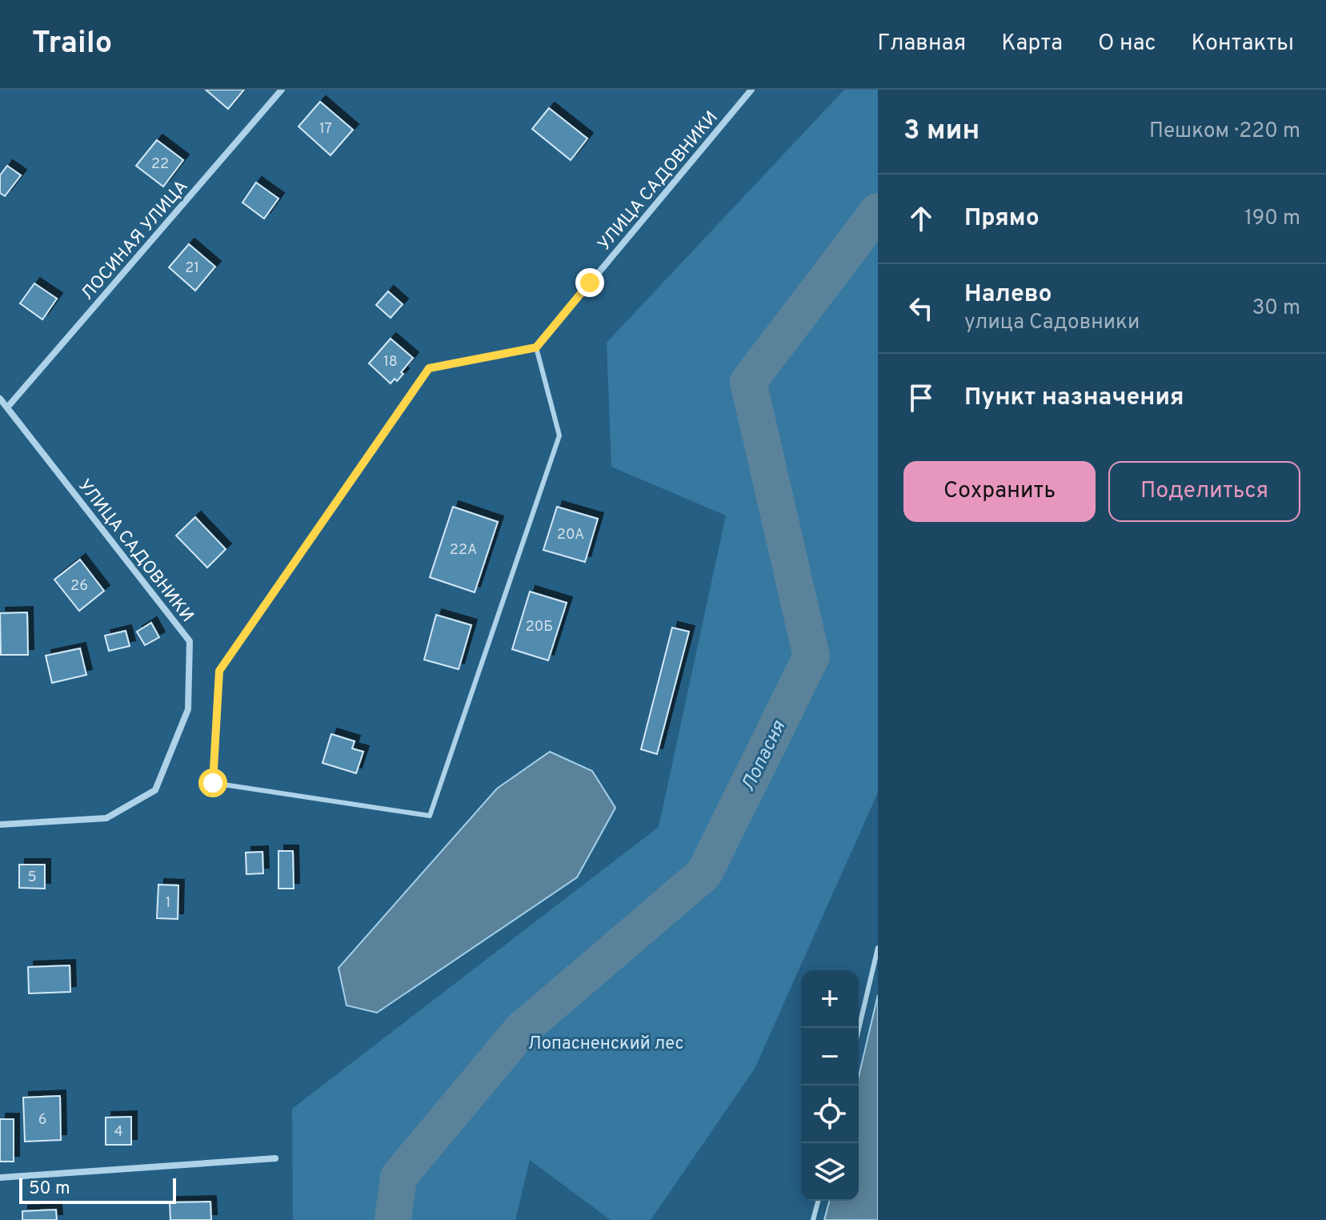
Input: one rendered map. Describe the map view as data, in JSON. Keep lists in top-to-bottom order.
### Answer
{
  "streets": {
    "street": ["УЛИЦА САДОВНИКИ", "ЛОСИНАЯ УЛИЦА"]
  },
  "crossings": [
    ["УЛИЦА САДОВНИКИ", "ЛОСИНАЯ УЛИЦА"]
  ],
  "water": ["Лопасня"],
  "parks": ["Лопасненский лес"],
  "house_numbers": [
    "17",
    "22",
    "21",
    "18",
    "20А",
    "22А",
    "26",
    "20Б",
    "5",
    "1",
    "6",
    "4"
  ],
  "scale_bar": "50 m",
  "page": {
    "header": "Trailo",
    "nav": [
      "Главная",
      "Карта",
      "О нас",
      "Контакты"
    ],
    "heading": ["3 мин", "Пешком · 220 m"],
    "list": [
      ["Прямо", "190 m"],
      ["Налево", "улица Садовники", "30 m"],
      "Пункт назначения"
    ],
    "buttons": ["Сохранить", "Поделиться"],
    "map_buttons": ["+", "−"],
    "scale": "50 m"
  }
}
